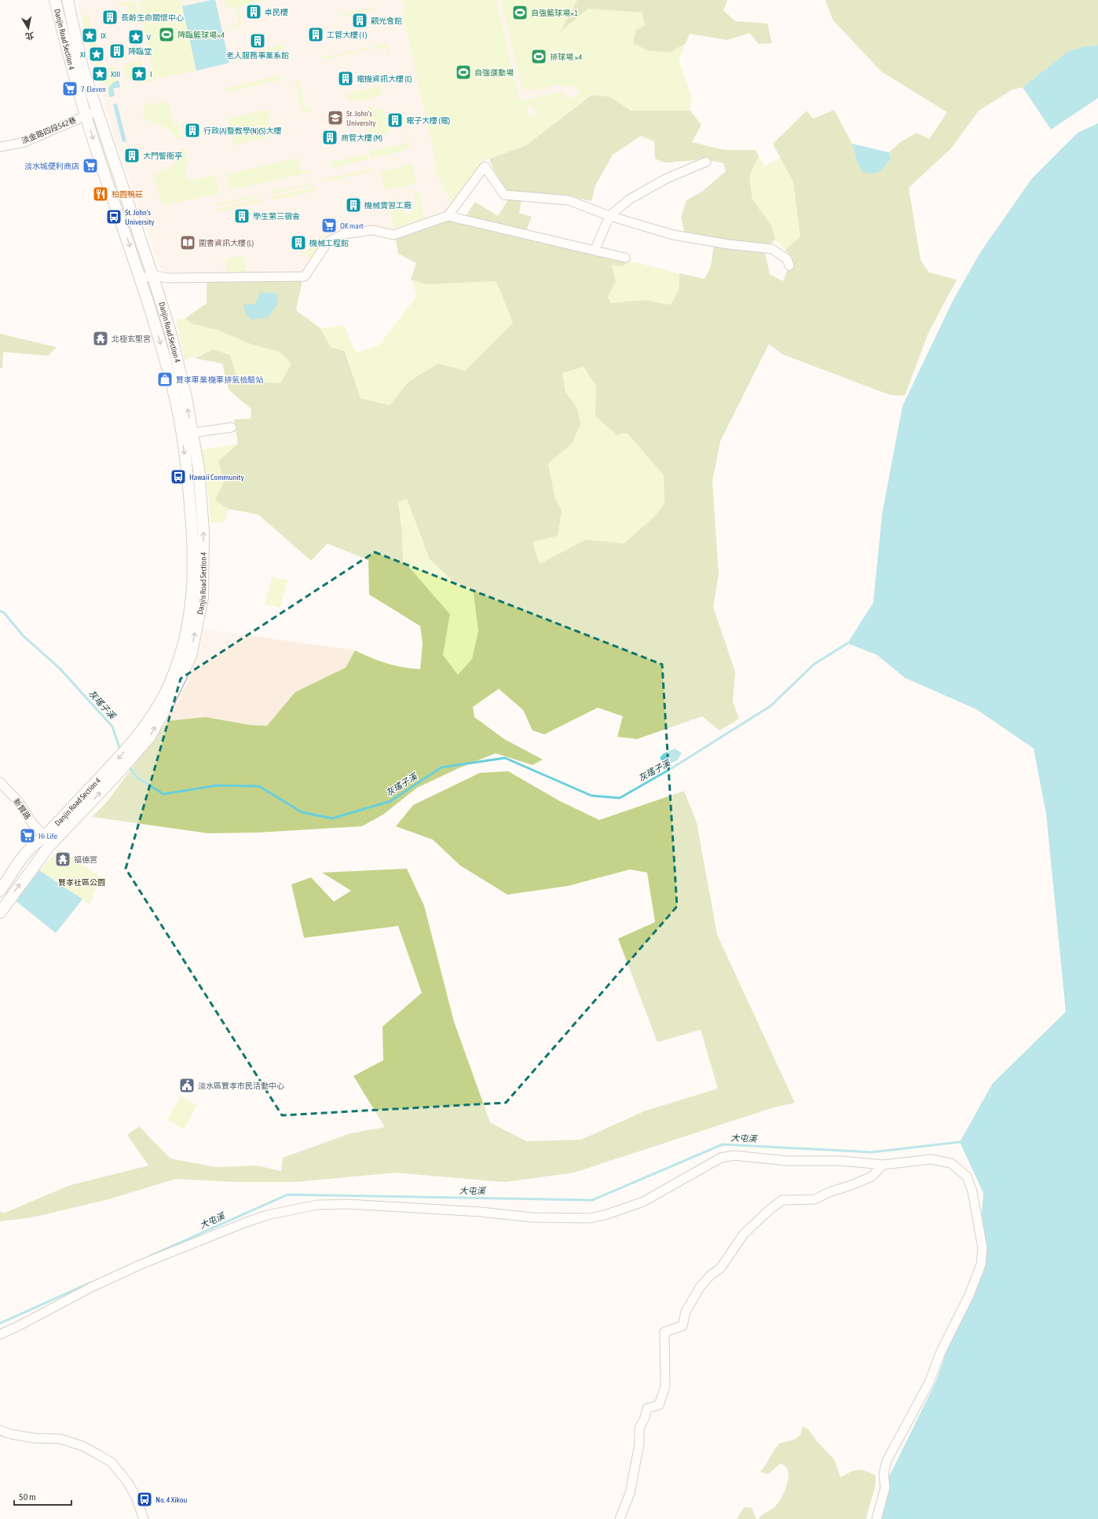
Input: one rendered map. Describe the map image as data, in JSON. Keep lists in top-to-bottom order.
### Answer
{
  "streets": {
    "main road": ["Danjin Road Section 4"],
    "street": ["淡金路四段542巷", "新賢路"]
  },
  "crossings": [
    ["Danjin Road Section 4", "淡金路四段542巷"],
    ["Danjin Road Section 4", "新賢路"]
  ],
  "water": ["灰瑤子溪", "大屯溪"],
  "parks": ["賢孝社區公園"],
  "places": {
    "building": [
      "卓民樓",
      "長齡生命關懷中心",
      "觀光會館",
      "工管大樓 ( I )",
      "老人服務事業系館",
      "降臨堂",
      "電機資訊大樓 (E)",
      "電子大樓 (電)",
      "行政(A)暨教學(N)(S)大樓",
      "商管大樓 (M)",
      "大門警衛亭",
      "機械實習工廠",
      "學生第三宿舍",
      "機械工程館"
    ],
    "sports": [
      "自強籃球場×1",
      "降臨籃球場×4",
      "排球場 ×4",
      "自強運動場"
    ],
    "place": [
      "IX",
      "V",
      "XI",
      "XIII",
      "I"
    ],
    "supermarket": [
      "7-Eleven",
      "淡水城便利商店",
      "OK mart",
      "Hi-Life"
    ],
    "school or university": ["St. John's University"],
    "restaurant": ["柏園鴨莊"],
    "bus stop": ["St. John‘s University", "Hawaii Community", "No. 4 Xikou"],
    "library": ["圖書資訊大樓 (L)"],
    "temple": ["北極玄聖宮", "福德宮"],
    "shop": ["賢孝車業 機車排氣檢驗站"],
    "public building": ["淡水區賢孝市民活動中心"]
  },
  "scale_bar": "50 m",
  "north": "bottom"
}
